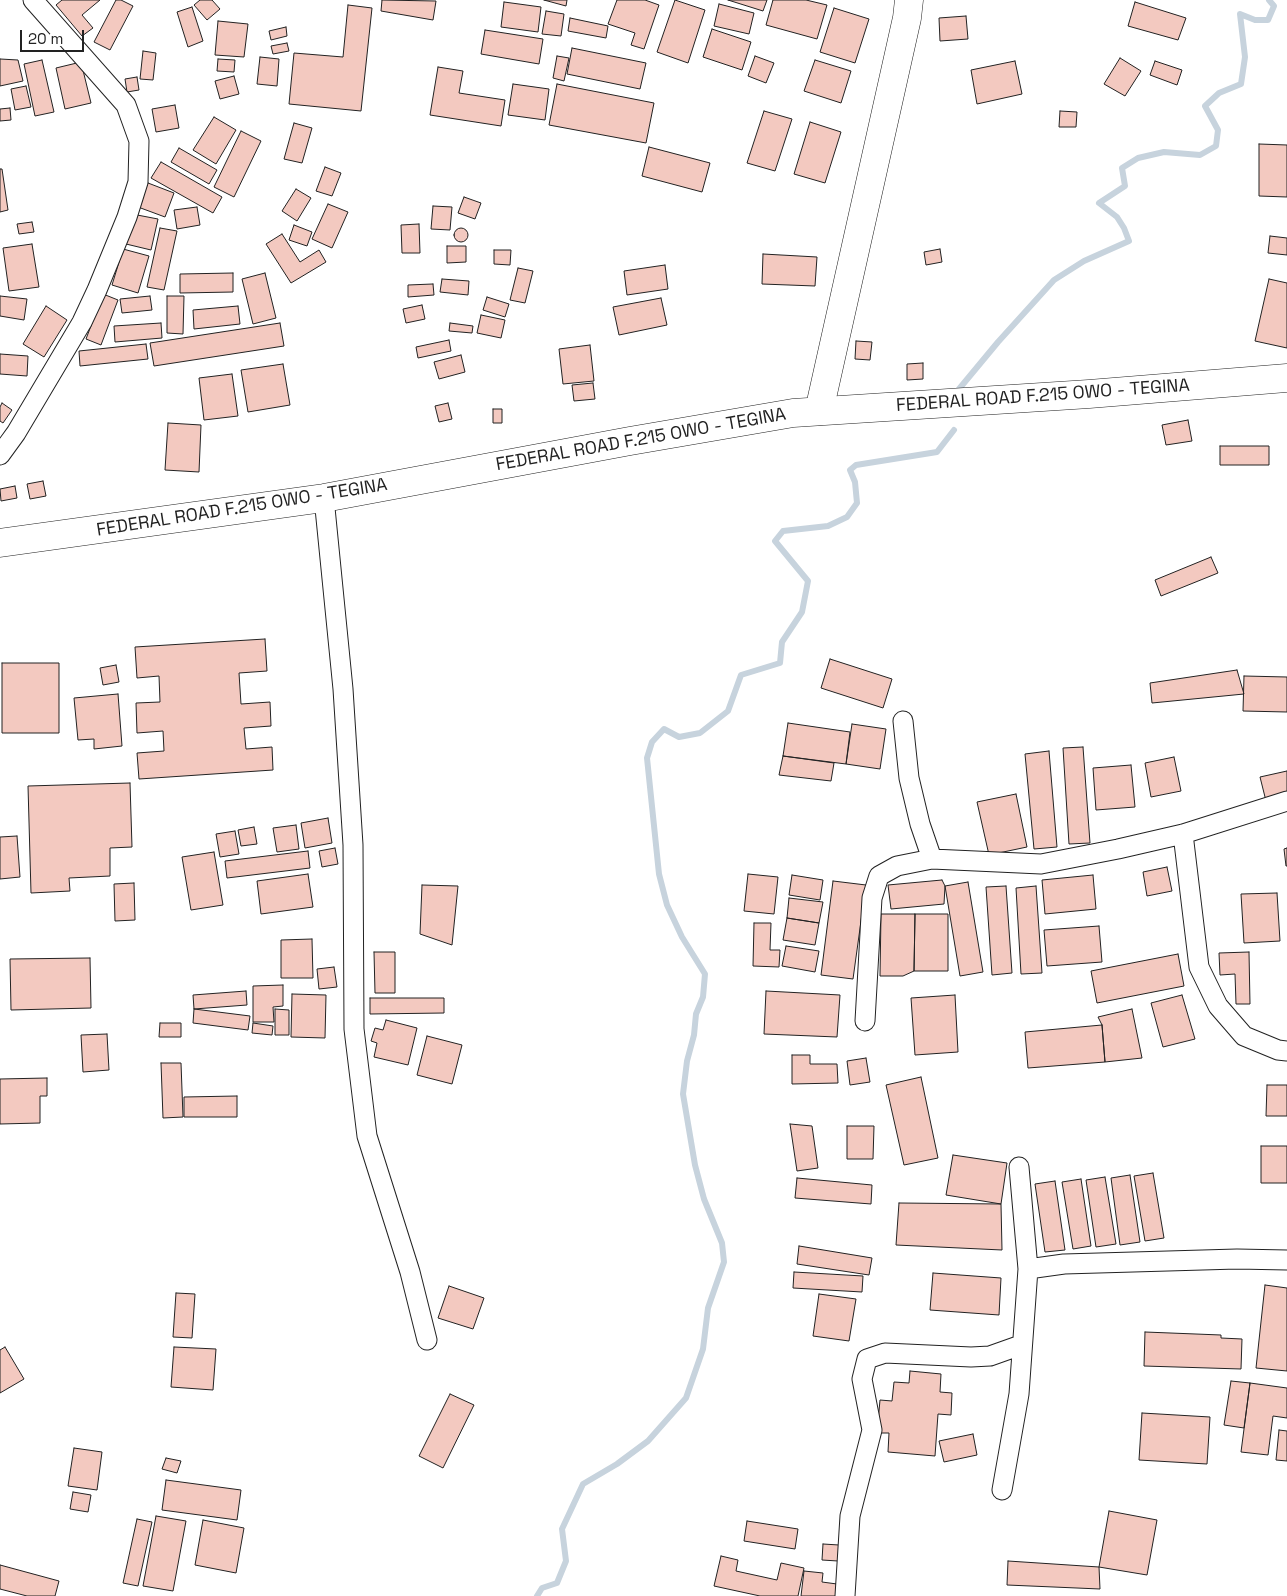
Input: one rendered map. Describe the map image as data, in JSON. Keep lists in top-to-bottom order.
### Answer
{
  "streets": {
    "main road": ["FEDERAL ROAD F.215 OWO - TEGINA"]
  },
  "scale_bar": "20 m"
}
